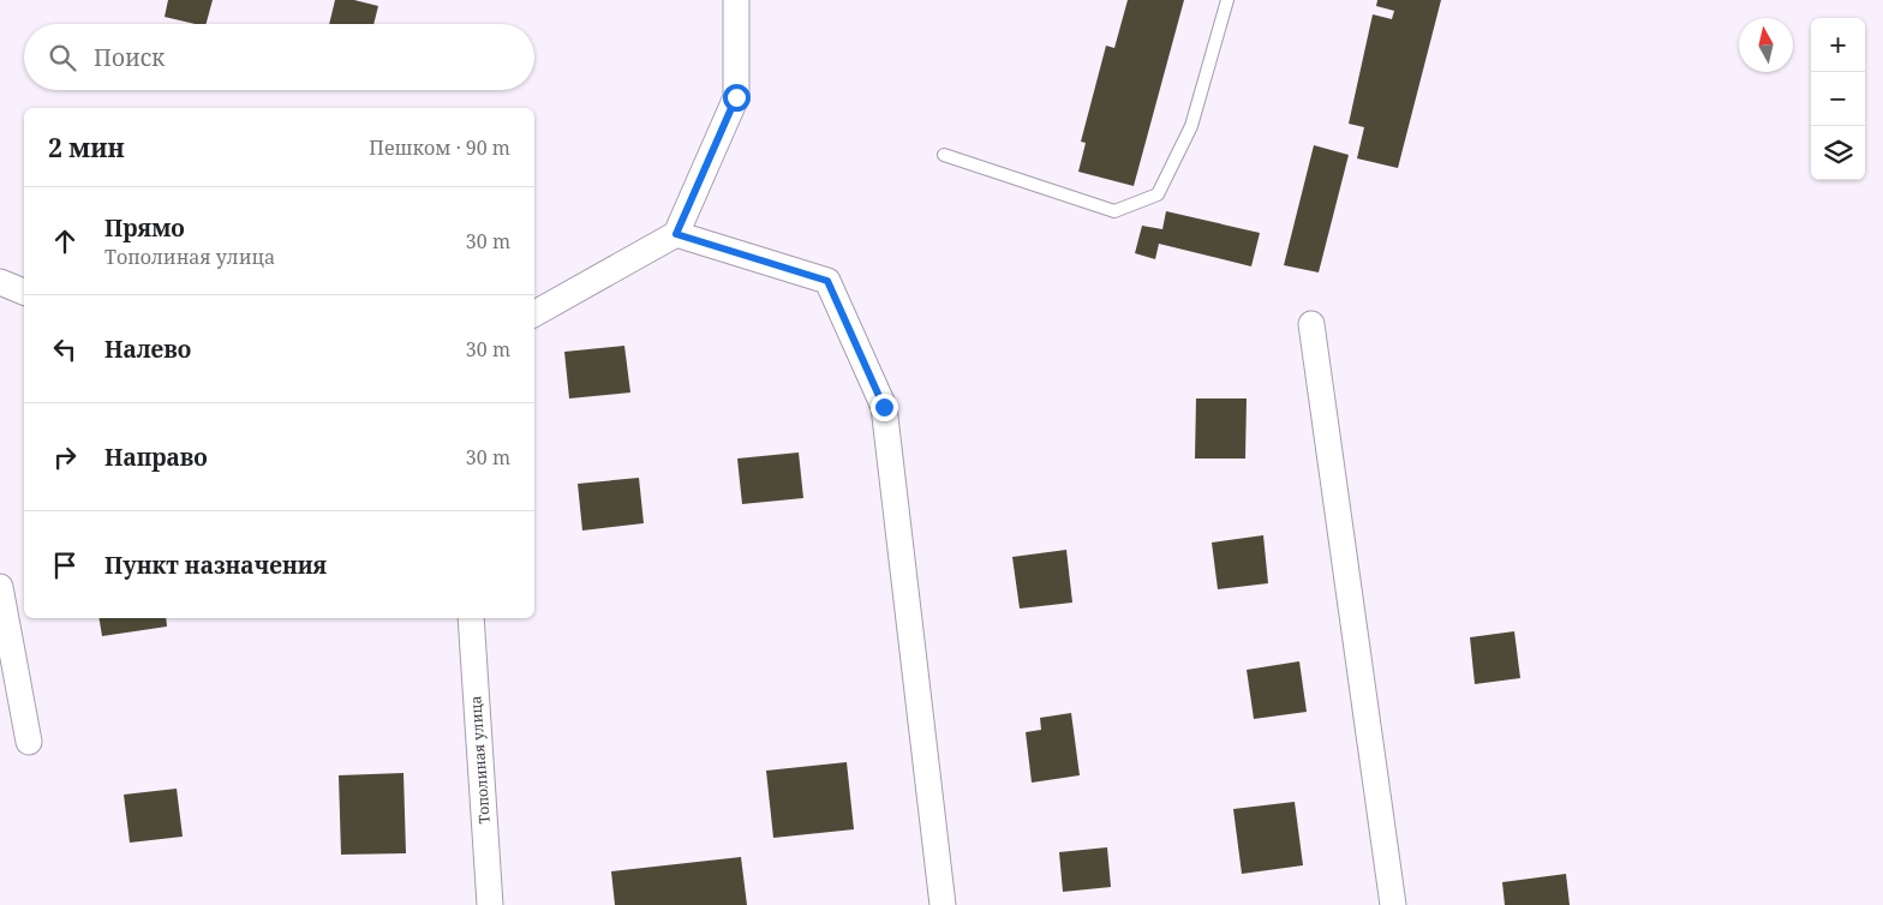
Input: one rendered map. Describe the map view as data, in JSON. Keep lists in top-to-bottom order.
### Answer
{
  "streets": {
    "street": ["Тополиная улица"]
  },
  "north": "top",
  "page": {
    "map_buttons": ["+", "−"],
    "search": "Поиск",
    "heading": ["2 мин", "Пешком · 90 m"],
    "list": [
      ["Прямо", "Тополиная улица", "30 m"],
      ["Налево", "30 m"],
      ["Направо", "30 m"],
      "Пункт назначения"
    ]
  }
}
